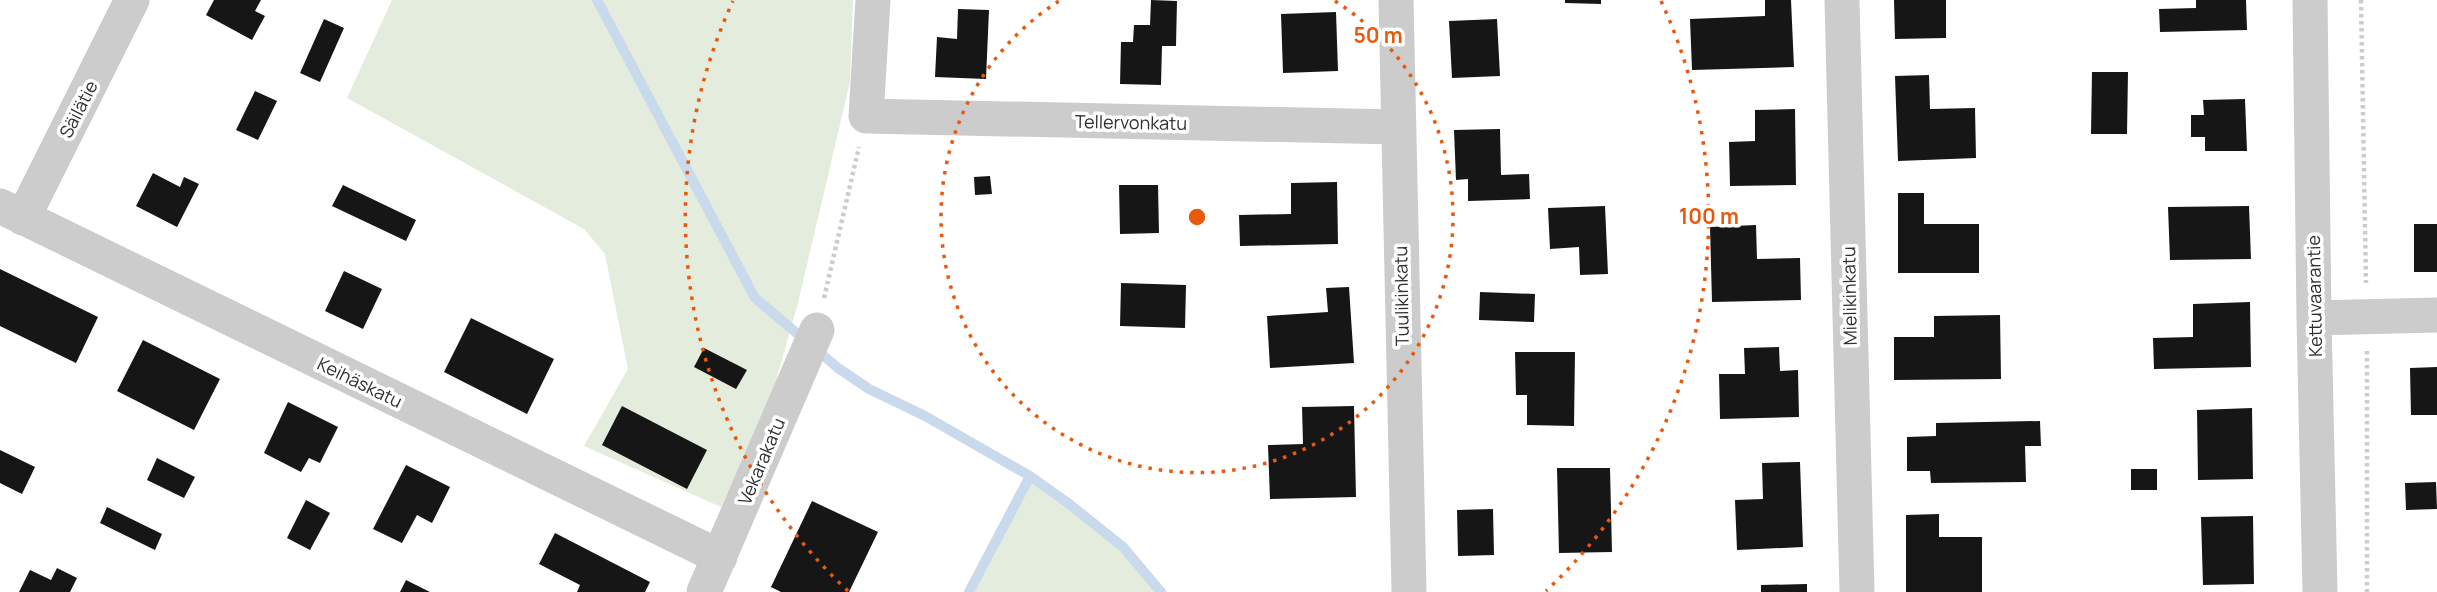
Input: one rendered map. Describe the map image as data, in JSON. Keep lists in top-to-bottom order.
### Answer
{
  "streets": {
    "street": [
      "Säilätie",
      "Tellervonkatu",
      "Tuulikinkatu",
      "Mielikinkatu",
      "Kettuvaarantie",
      "Keihäskatu",
      "Vekarakatu"
    ]
  },
  "crossings": [
    ["Säilätie", "Keihäskatu"],
    ["Tellervonkatu", "Tuulikinkatu"],
    ["Keihäskatu", "Vekarakatu"]
  ],
  "rings": ["50 m", "100 m"]
}
